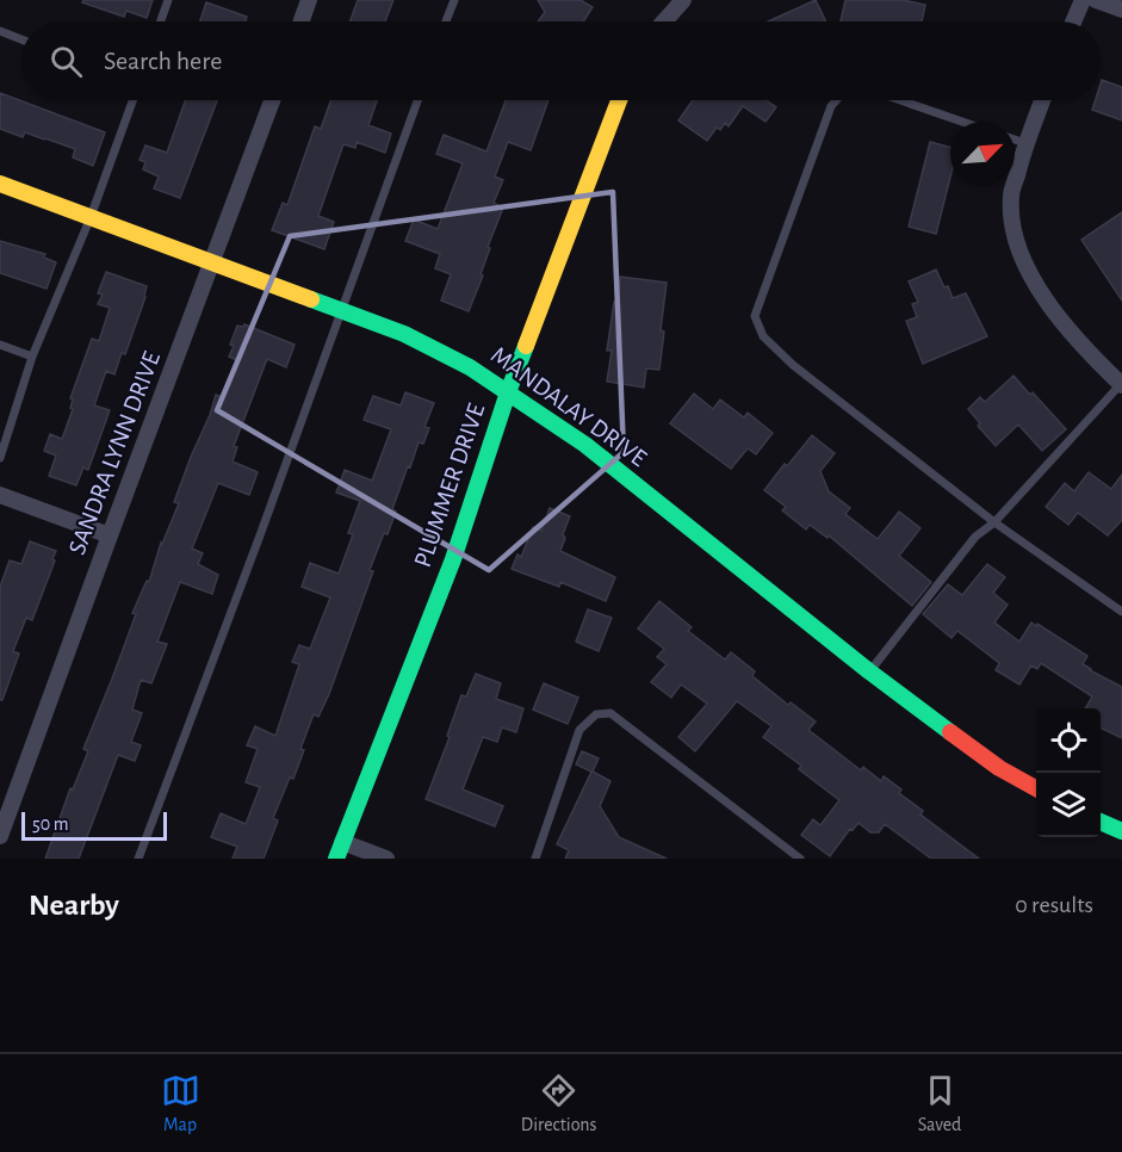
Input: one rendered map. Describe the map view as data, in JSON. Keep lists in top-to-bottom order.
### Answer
{
  "streets": {
    "street": ["MANDALAY DRIVE", "SANDRA LYNN DRIVE", "PLUMMER DRIVE"]
  },
  "crossings": [
    ["MANDALAY DRIVE", "SANDRA LYNN DRIVE"],
    ["MANDALAY DRIVE", "PLUMMER DRIVE"]
  ],
  "scale_bar": "50 m",
  "north": "top right",
  "page": {
    "search": "Search here",
    "scale": "50 m",
    "heading": ["Nearby", "0 results"],
    "nav": ["Map", "Directions", "Saved"]
  }
}
